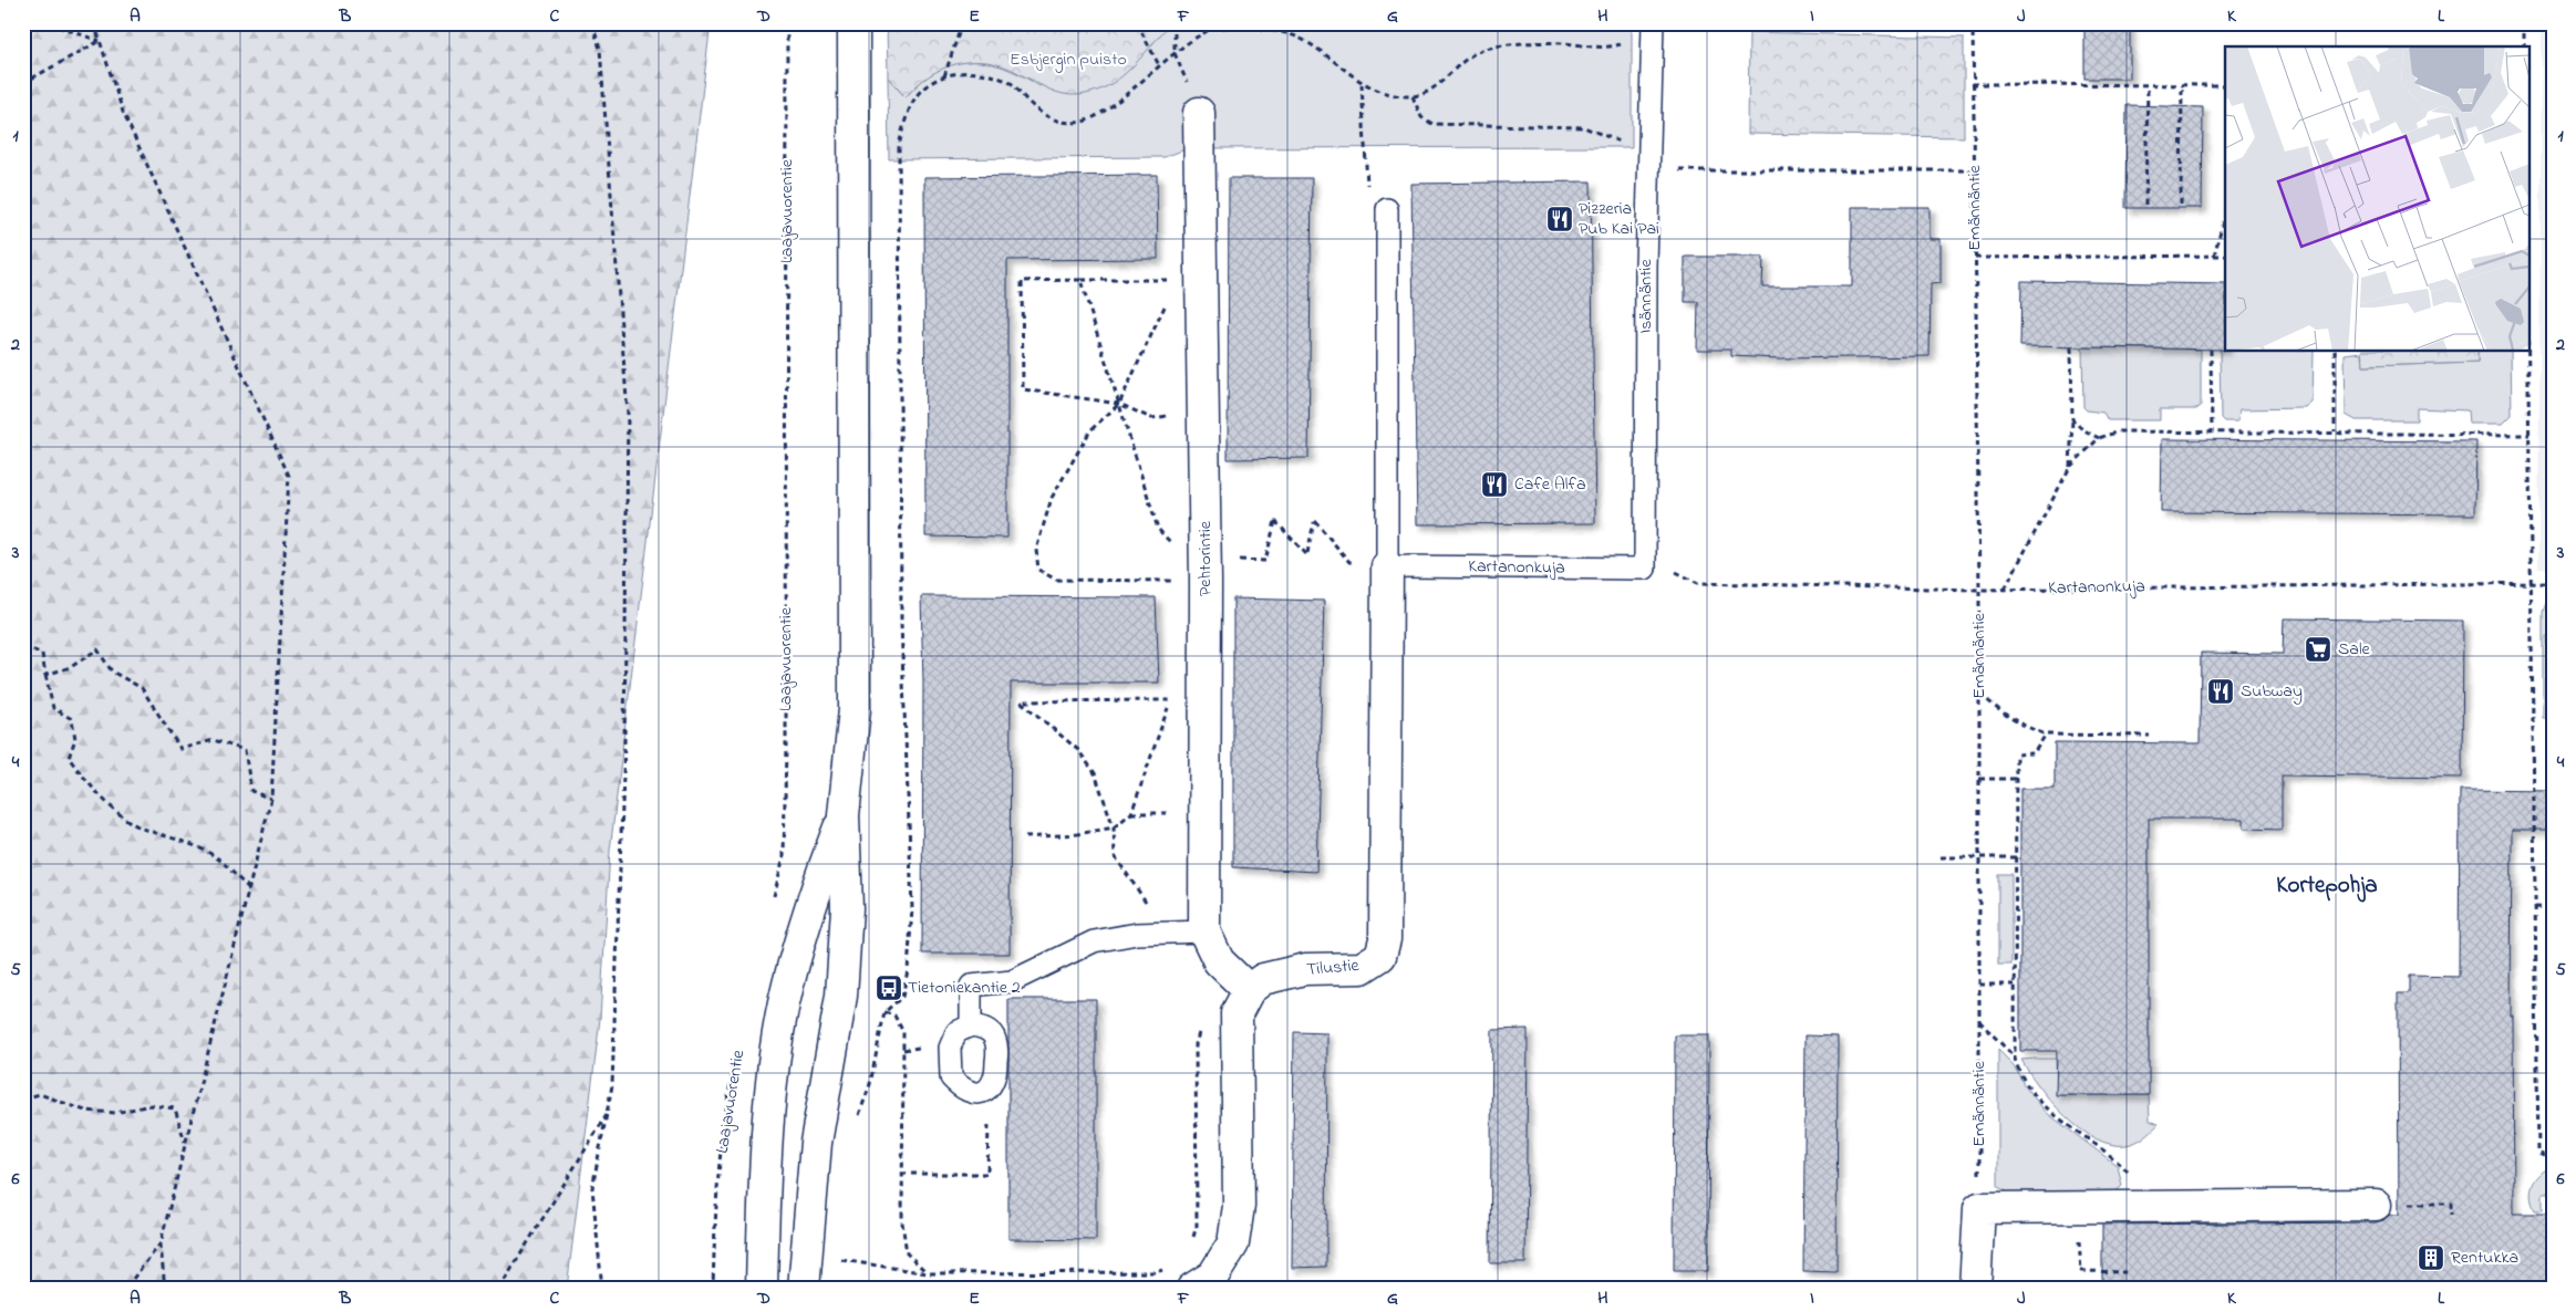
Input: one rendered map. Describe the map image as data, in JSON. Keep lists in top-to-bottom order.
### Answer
{
  "streets": {
    "street": ["Pehtorintie", "Tilustie"],
    "lane": ["Isännäntie", "Kartanonkuja"],
    "path": ["Emännäntie", "Laajavuorentie"]
  },
  "crossings": [
    ["Emännäntie", "Kartanonkuja"],
    ["Isännäntie", "Kartanonkuja"],
    ["Pehtorintie", "Tilustie"],
    ["Kartanonkuja", "Tilustie"]
  ],
  "districts": ["Kortepohja"],
  "parks": ["Esbjergin puisto"],
  "places": {
    "restaurant": ["Pizzeria Pub Kai Pai", "Cafe Alfa", "Subway"],
    "supermarket": ["Sale"],
    "bus stop": ["Tietoniekantie 2"],
    "building": ["Rentukka"]
  },
  "grid": {
    "columns": [
      "A",
      "B",
      "C",
      "D",
      "E",
      "F",
      "G",
      "H",
      "I",
      "J",
      "K",
      "L"
    ],
    "rows": [
      "1",
      "2",
      "3",
      "4",
      "5",
      "6"
    ]
  }
}
